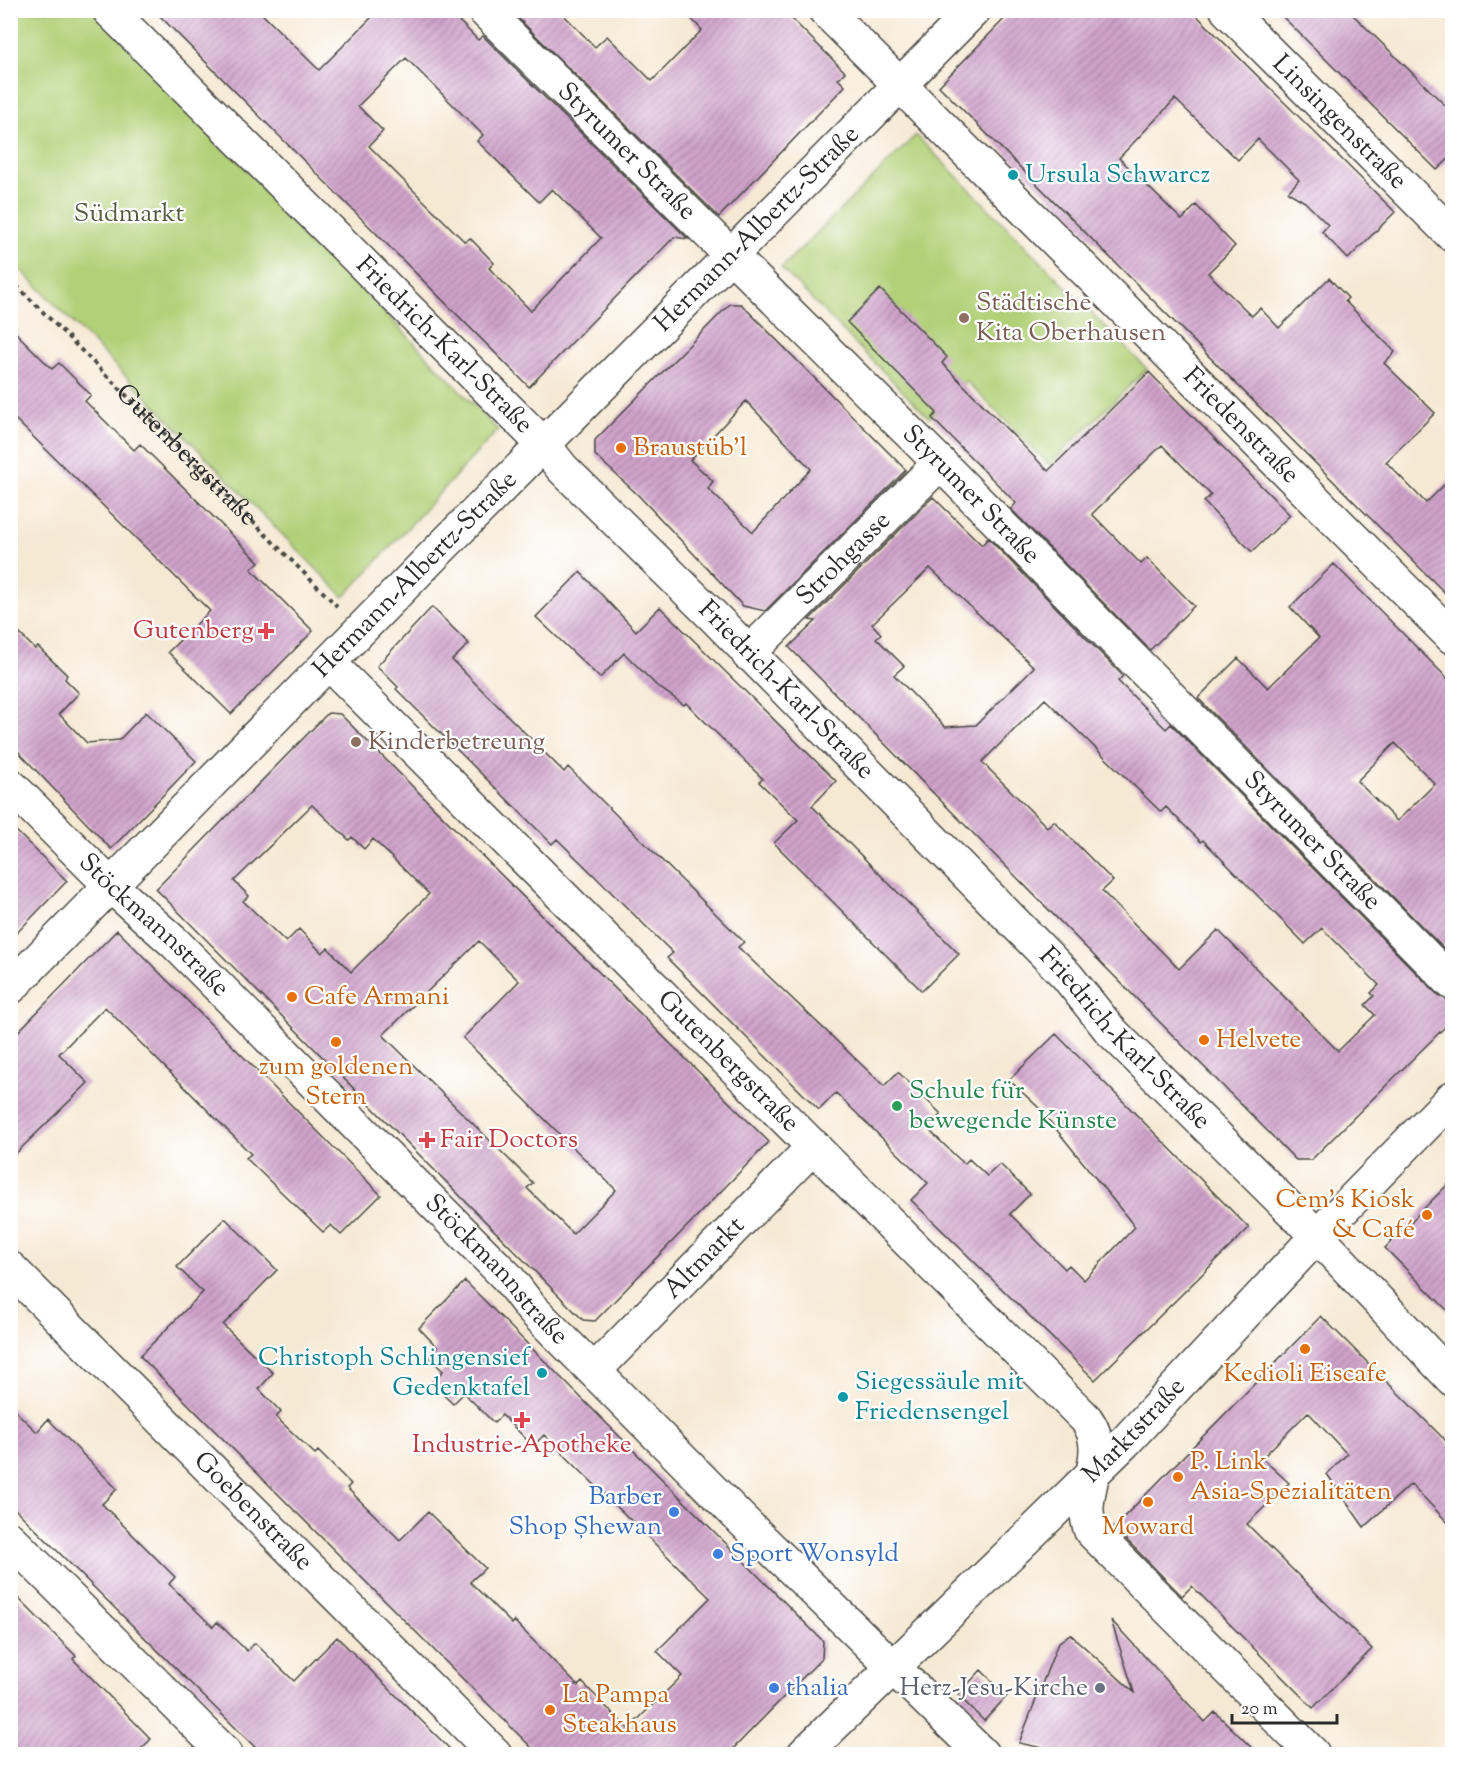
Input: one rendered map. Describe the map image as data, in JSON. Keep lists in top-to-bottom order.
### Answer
{
  "streets": {
    "street": [
      "Linsingenstraße",
      "Styrumer Straße",
      "Hermann-Albertz-Straße",
      "Friedrich-Karl-Straße",
      "Friedenstraße",
      "Gutenbergstraße",
      "Strohgasse",
      "Stöckmannstraße",
      "Altmarkt",
      "Marktstraße",
      "Goebenstraße"
    ]
  },
  "crossings": [
    ["Styrumer Straße", "Hermann-Albertz-Straße"],
    ["Styrumer Straße", "Strohgasse"],
    ["Hermann-Albertz-Straße", "Friedrich-Karl-Straße"],
    ["Hermann-Albertz-Straße", "Friedenstraße"],
    ["Hermann-Albertz-Straße", "Gutenbergstraße"],
    ["Hermann-Albertz-Straße", "Stöckmannstraße"],
    ["Friedrich-Karl-Straße", "Strohgasse"],
    ["Friedrich-Karl-Straße", "Marktstraße"],
    ["Gutenbergstraße", "Altmarkt"],
    ["Gutenbergstraße", "Marktstraße"],
    ["Stöckmannstraße", "Altmarkt"],
    ["Stöckmannstraße", "Marktstraße"]
  ],
  "parks": ["Südmarkt"],
  "places": {
    "other": [
      "Ursula Schwarcz",
      "Städtische Kita Oberhausen",
      "Braustüb'l",
      "Kinderbetreung",
      "Cafe Armani",
      "Helvete",
      "zum goldenen Stern",
      "Schule für bewegende Künste",
      "Cem's Kiosk & Café",
      "Kedioli Eiscafe",
      "Christoph Schlingensief Gedenktafel",
      "Siegessäule mit Friedensengel",
      "P. Link Asia-Spezialitäten",
      "Moward",
      "Barber Shop Şhewan",
      "Sport Wonsyld",
      "thalia",
      "Herz-Jesu-Kirche",
      "La Pampa Steakhaus"
    ],
    "health": ["Gutenberg", "Fair Doctors", "Industrie-Apotheke"]
  },
  "scale_bar": "20 m"
}
